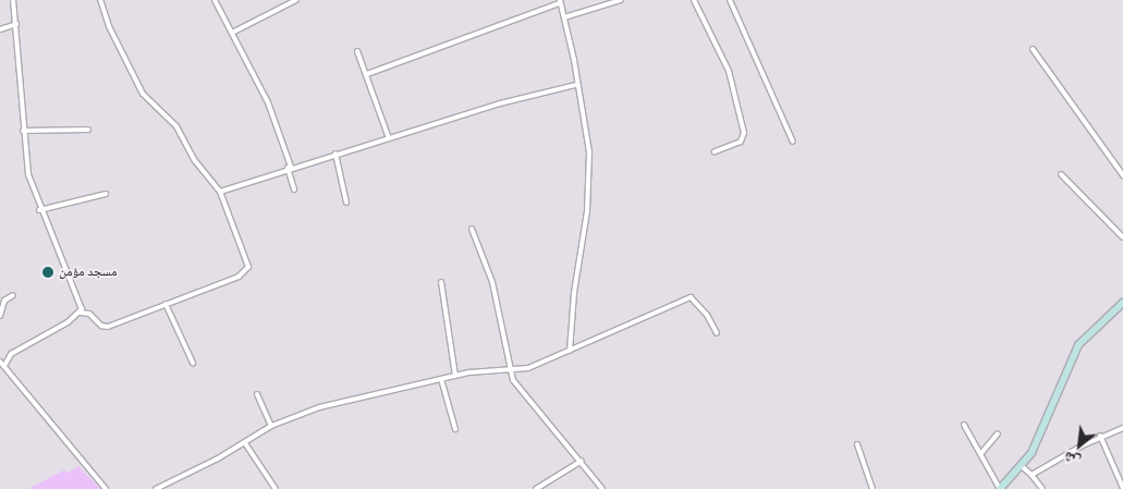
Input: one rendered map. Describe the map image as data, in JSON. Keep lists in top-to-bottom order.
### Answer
{
  "places": ["مسجد مؤمن"],
  "north": "bottom left"
}
